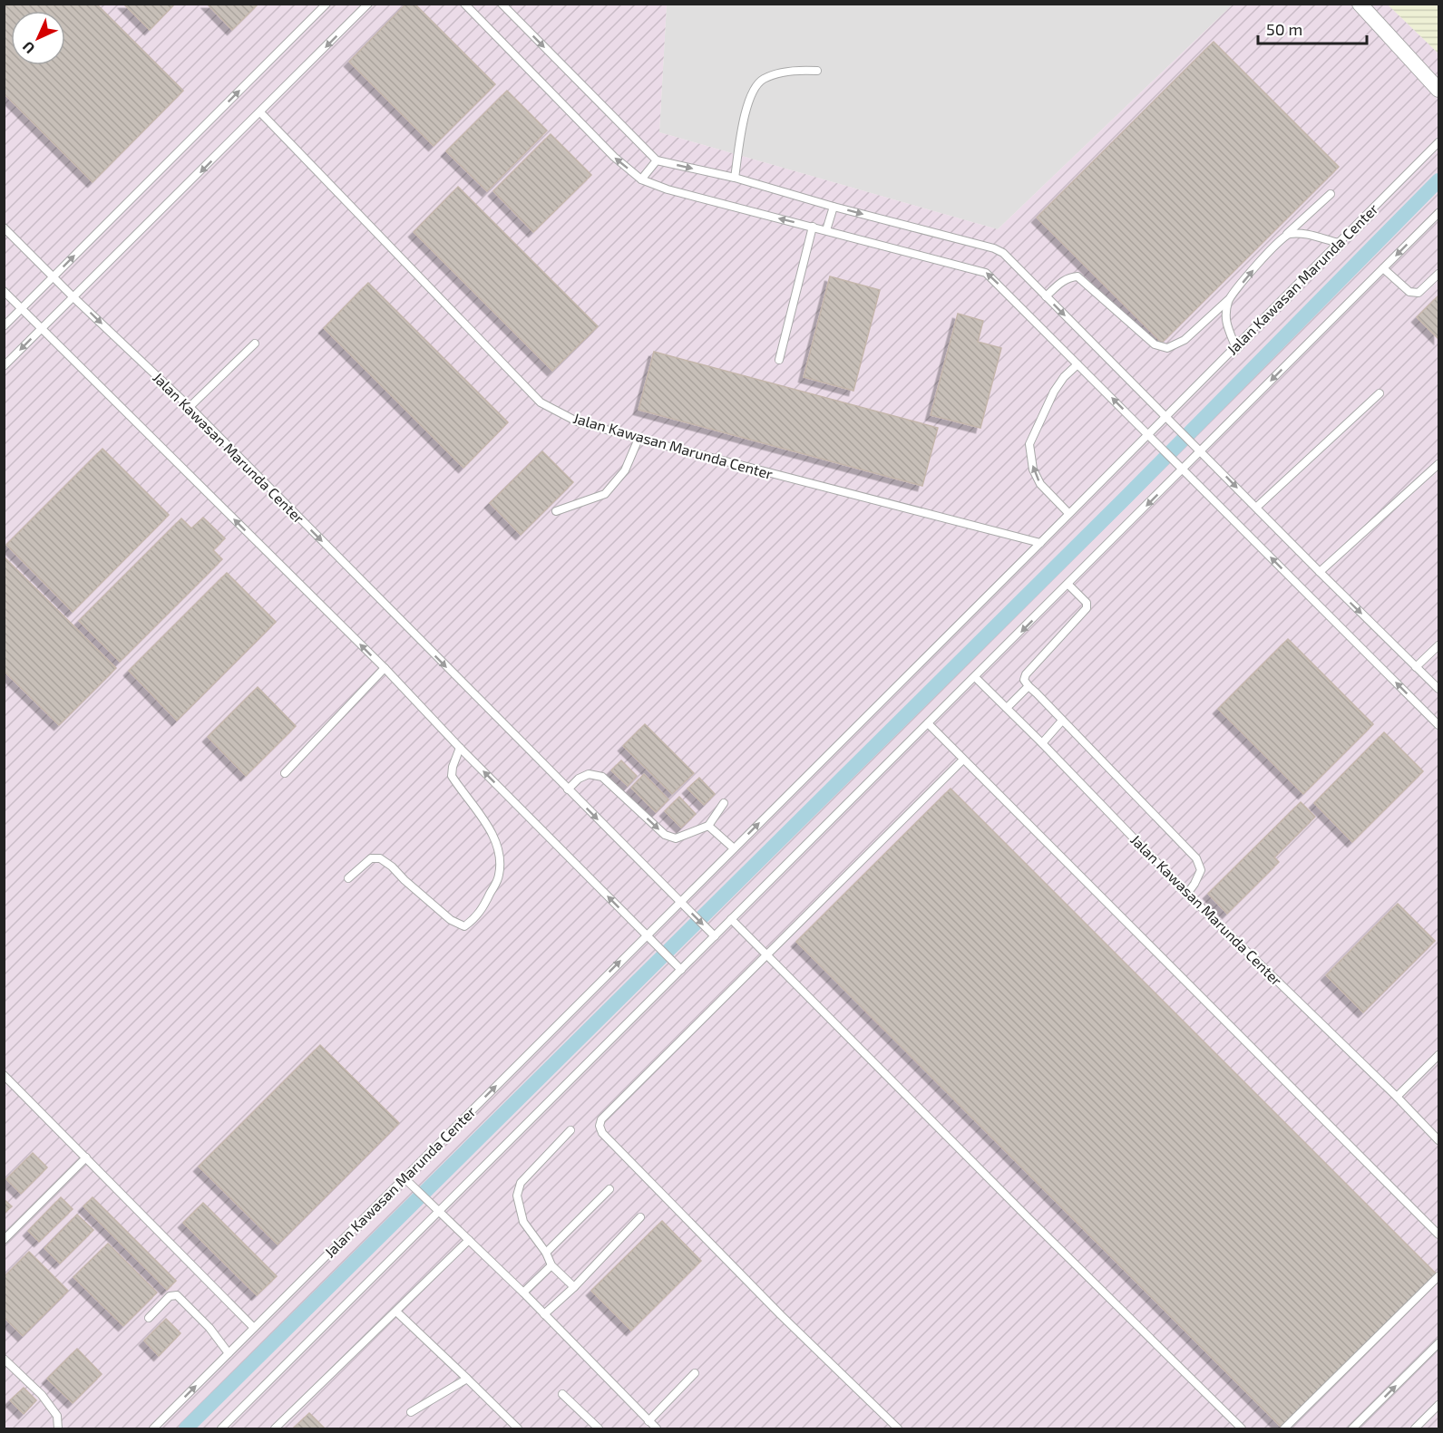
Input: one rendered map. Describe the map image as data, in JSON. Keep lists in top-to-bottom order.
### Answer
{
  "streets": {
    "lane": ["Jalan Kawasan Marunda Center"]
  },
  "scale_bar": "50 m",
  "north": "bottom left"
}
